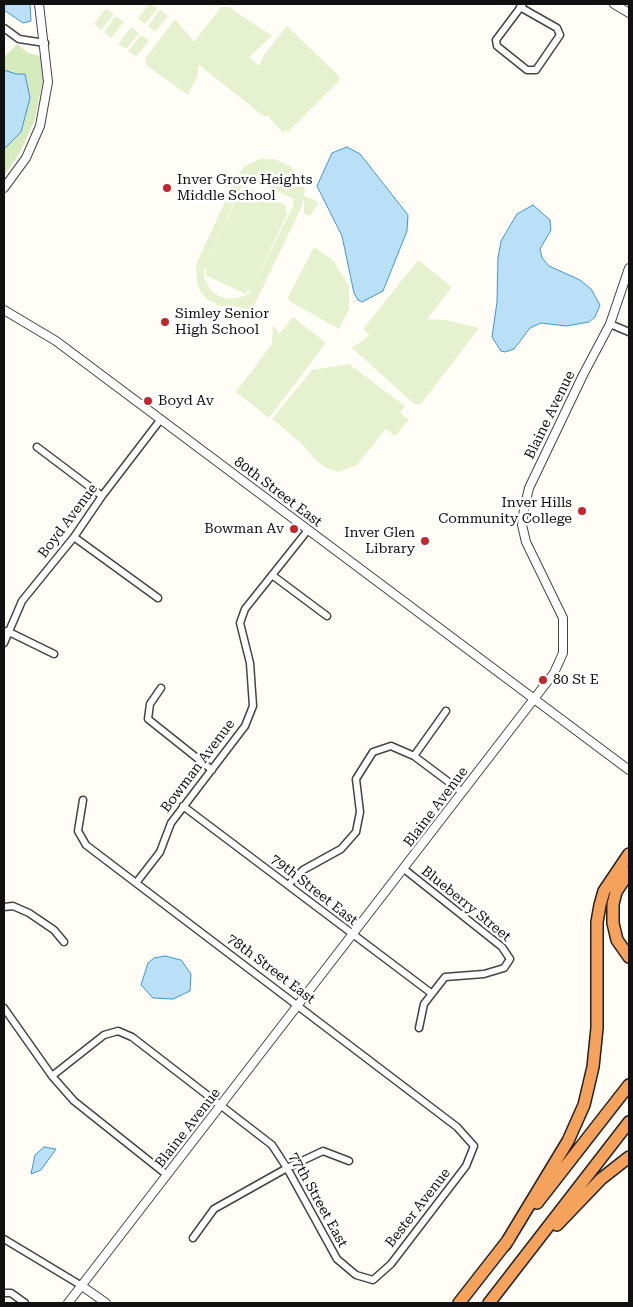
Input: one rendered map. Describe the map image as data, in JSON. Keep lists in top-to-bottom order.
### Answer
{
  "streets": {
    "street": [
      "Blaine Avenue",
      "80th Street East",
      "Boyd Avenue",
      "Bowman Avenue",
      "79th Street East",
      "Blueberry Street",
      "78th Street East",
      "77th Street East",
      "Bester Avenue"
    ]
  },
  "crossings": [
    ["Blaine Avenue", "80th Street East"],
    ["Blaine Avenue", "79th Street East"],
    ["Blaine Avenue", "Blueberry Street"],
    ["Blaine Avenue", "78th Street East"],
    ["Blaine Avenue", "77th Street East"],
    ["80th Street East", "Boyd Avenue"],
    ["80th Street East", "Bowman Avenue"],
    ["Bowman Avenue", "79th Street East"],
    ["Bowman Avenue", "78th Street East"],
    ["79th Street East", "Blueberry Street"],
    ["78th Street East", "Bester Avenue"],
    ["77th Street East", "Bester Avenue"]
  ],
  "places": [
    "Inver Grove Heights Middle School",
    "Simley Senior High School",
    "Boyd Av",
    "Inver Hills Community College",
    "Bowman Av",
    "Inver Glen Library",
    "80 St E"
  ]
}
